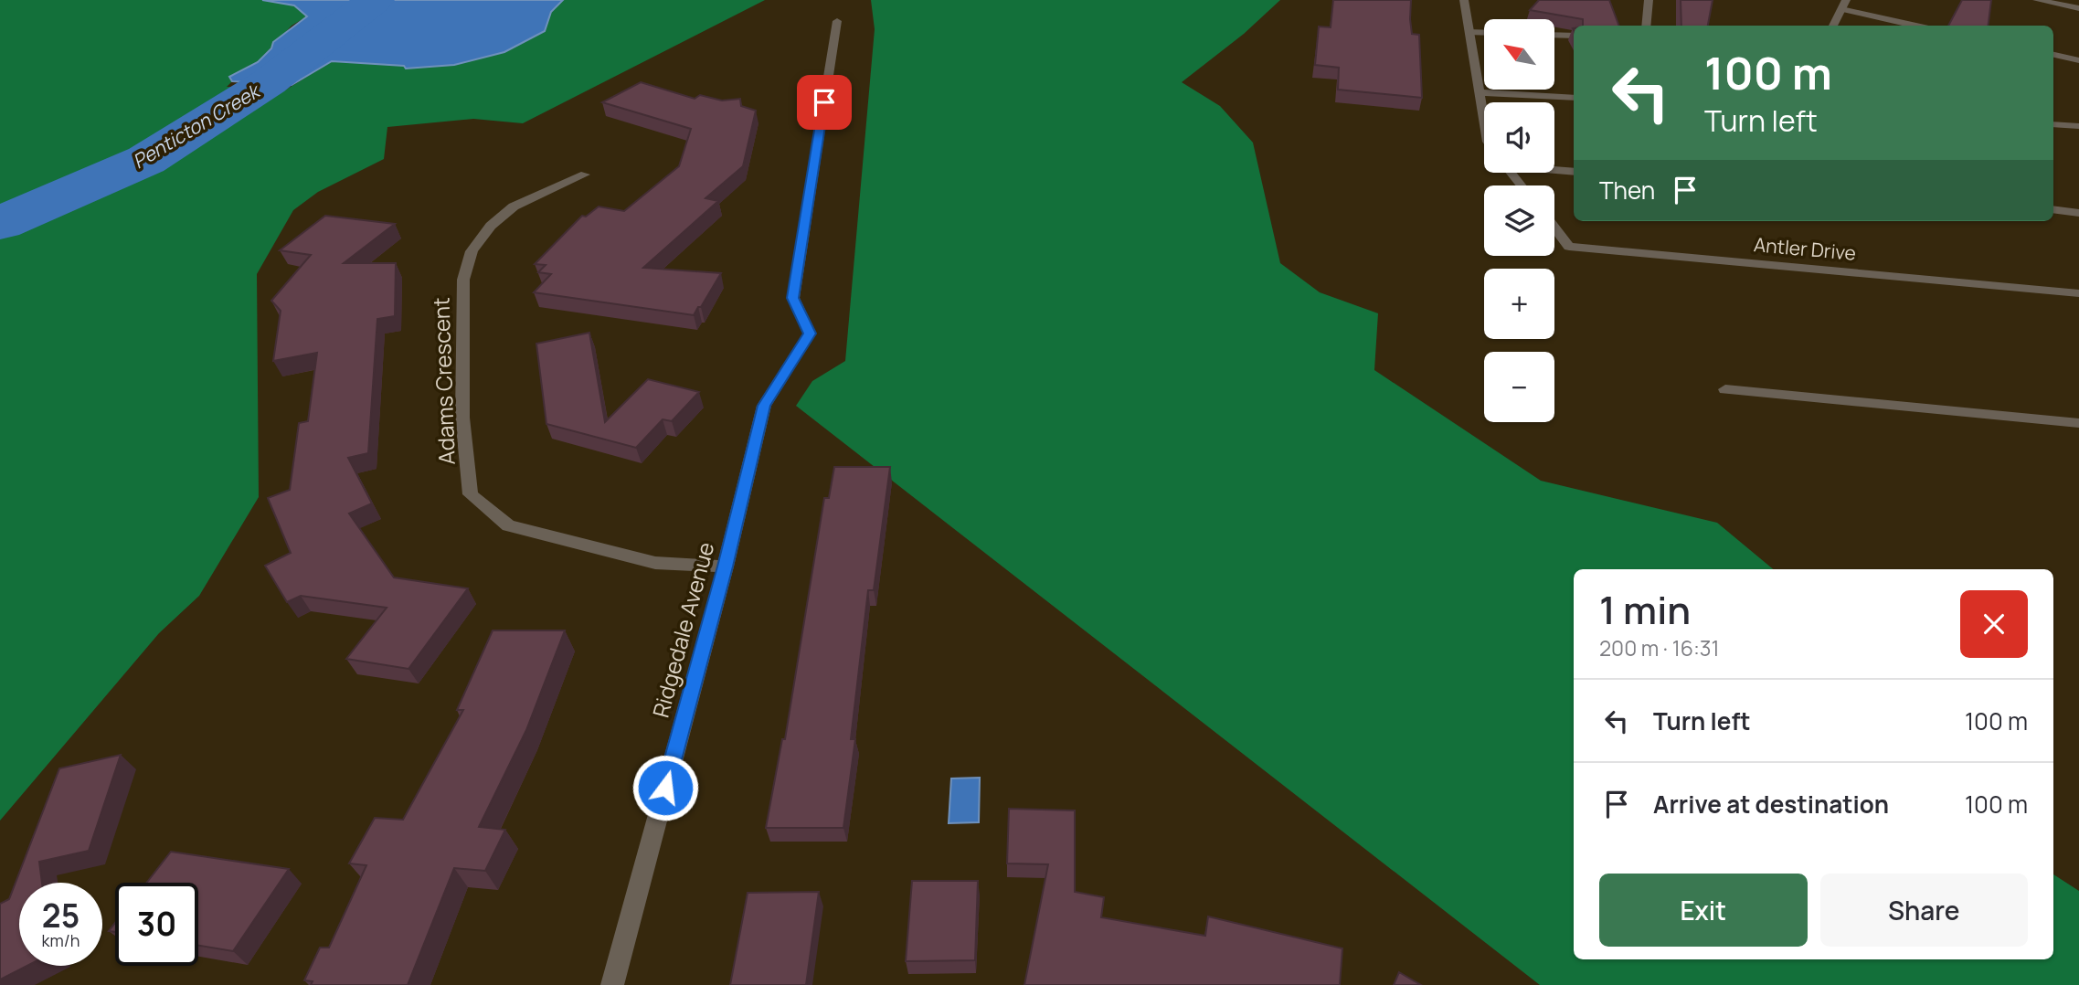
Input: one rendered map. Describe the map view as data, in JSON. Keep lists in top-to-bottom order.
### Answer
{
  "streets": {
    "street": ["Antler Drive", "Adams Crescent", "Ridgedale Avenue"]
  },
  "crossings": [
    ["Adams Crescent", "Ridgedale Avenue"]
  ],
  "water": ["Penticton Creek"],
  "north": "top left",
  "page": {
    "map_buttons": ["+", "−"],
    "turn": ["100 m", "Turn left"],
    "then": "Then",
    "heading": ["1 min", "200 m · 16:31"],
    "list": [
      {
        "name": "Turn left",
        "value": "100 m"
      },
      {
        "name": "Arrive at destination",
        "value": "100 m"
      }
    ],
    "buttons": ["Exit", "Share"],
    "speed": "25 km/h",
    "limit": "30"
  }
}
